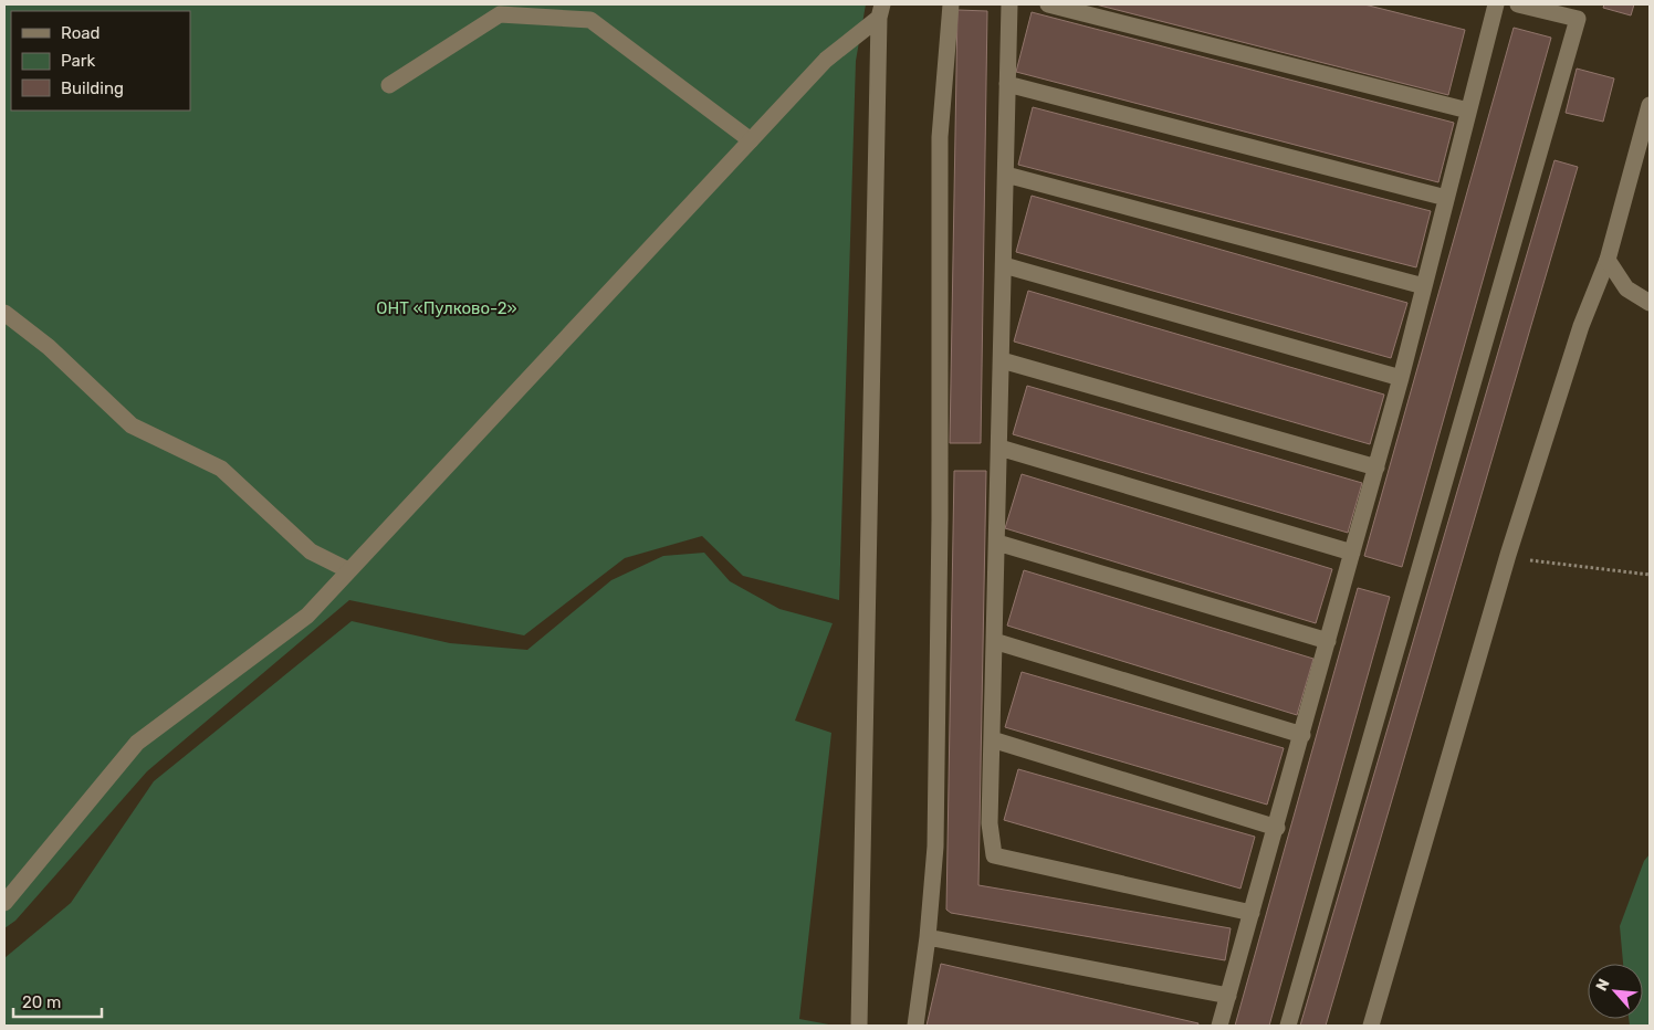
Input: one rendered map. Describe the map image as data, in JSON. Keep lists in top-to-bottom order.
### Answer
{
  "parks": ["ОНТ «Пулково-2»"],
  "legend": ["Road", "Park", "Building"],
  "scale_bar": "20 m",
  "north": "top left"
}
